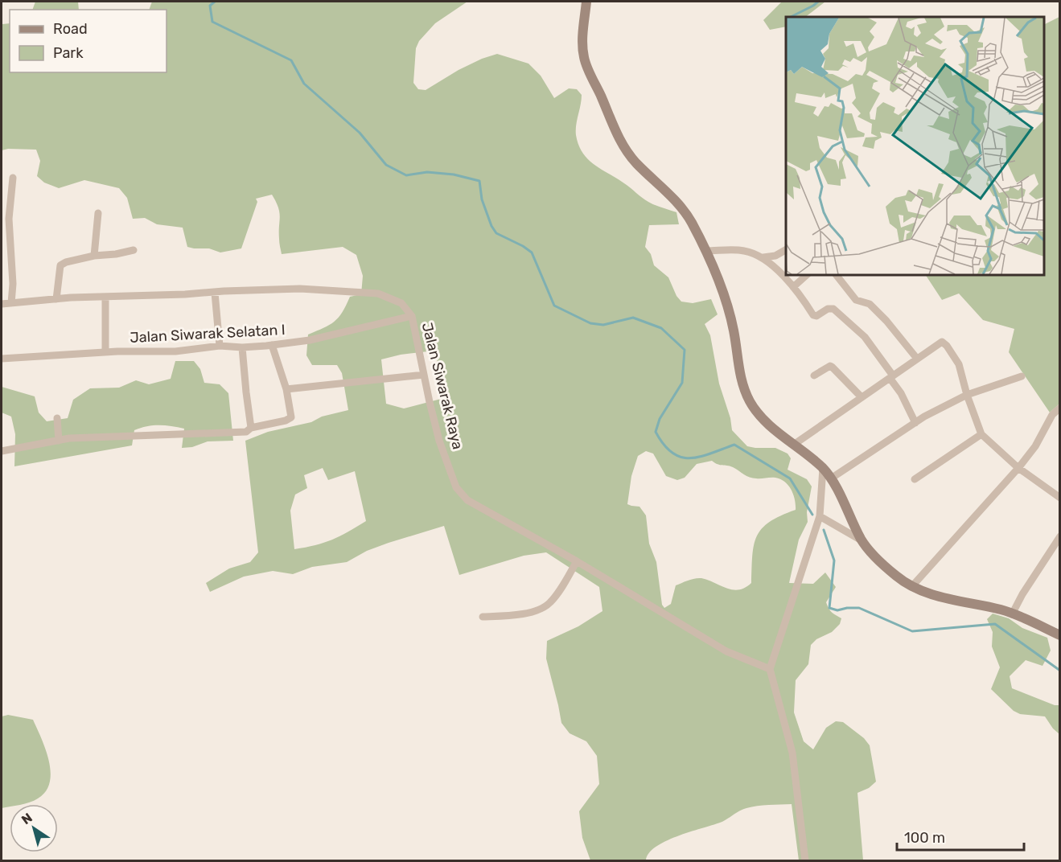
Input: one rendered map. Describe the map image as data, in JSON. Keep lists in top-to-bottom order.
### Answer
{
  "streets": {
    "street": ["Jalan Siwarak Selatan I", "Jalan Siwarak Raya"]
  },
  "crossings": [
    ["Jalan Siwarak Selatan I", "Jalan Siwarak Raya"]
  ],
  "legend": ["Road", "Park"],
  "scale_bar": "100 m",
  "north": "top left"
}
